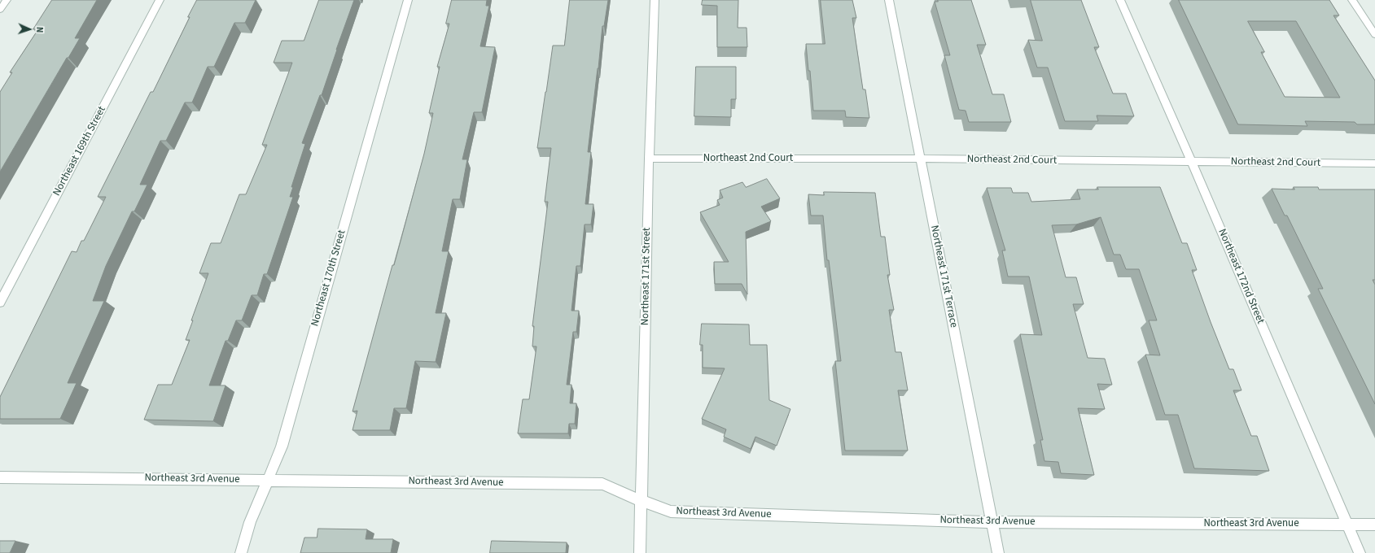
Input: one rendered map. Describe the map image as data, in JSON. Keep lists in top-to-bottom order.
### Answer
{
  "streets": {
    "street": [
      "Northeast 169th Street",
      "Northeast 2nd Court",
      "Northeast 171st Street",
      "Northeast 171st Terrace",
      "Northeast 172nd Street",
      "Northeast 170th Street",
      "Northeast 3rd Avenue"
    ]
  },
  "crossings": [
    ["Northeast 2nd Court", "Northeast 171st Street"],
    ["Northeast 2nd Court", "Northeast 171st Terrace"],
    ["Northeast 2nd Court", "Northeast 172nd Street"],
    ["Northeast 171st Street", "Northeast 3rd Avenue"],
    ["Northeast 171st Terrace", "Northeast 3rd Avenue"],
    ["Northeast 172nd Street", "Northeast 3rd Avenue"],
    ["Northeast 170th Street", "Northeast 3rd Avenue"]
  ],
  "north": "right"
}
